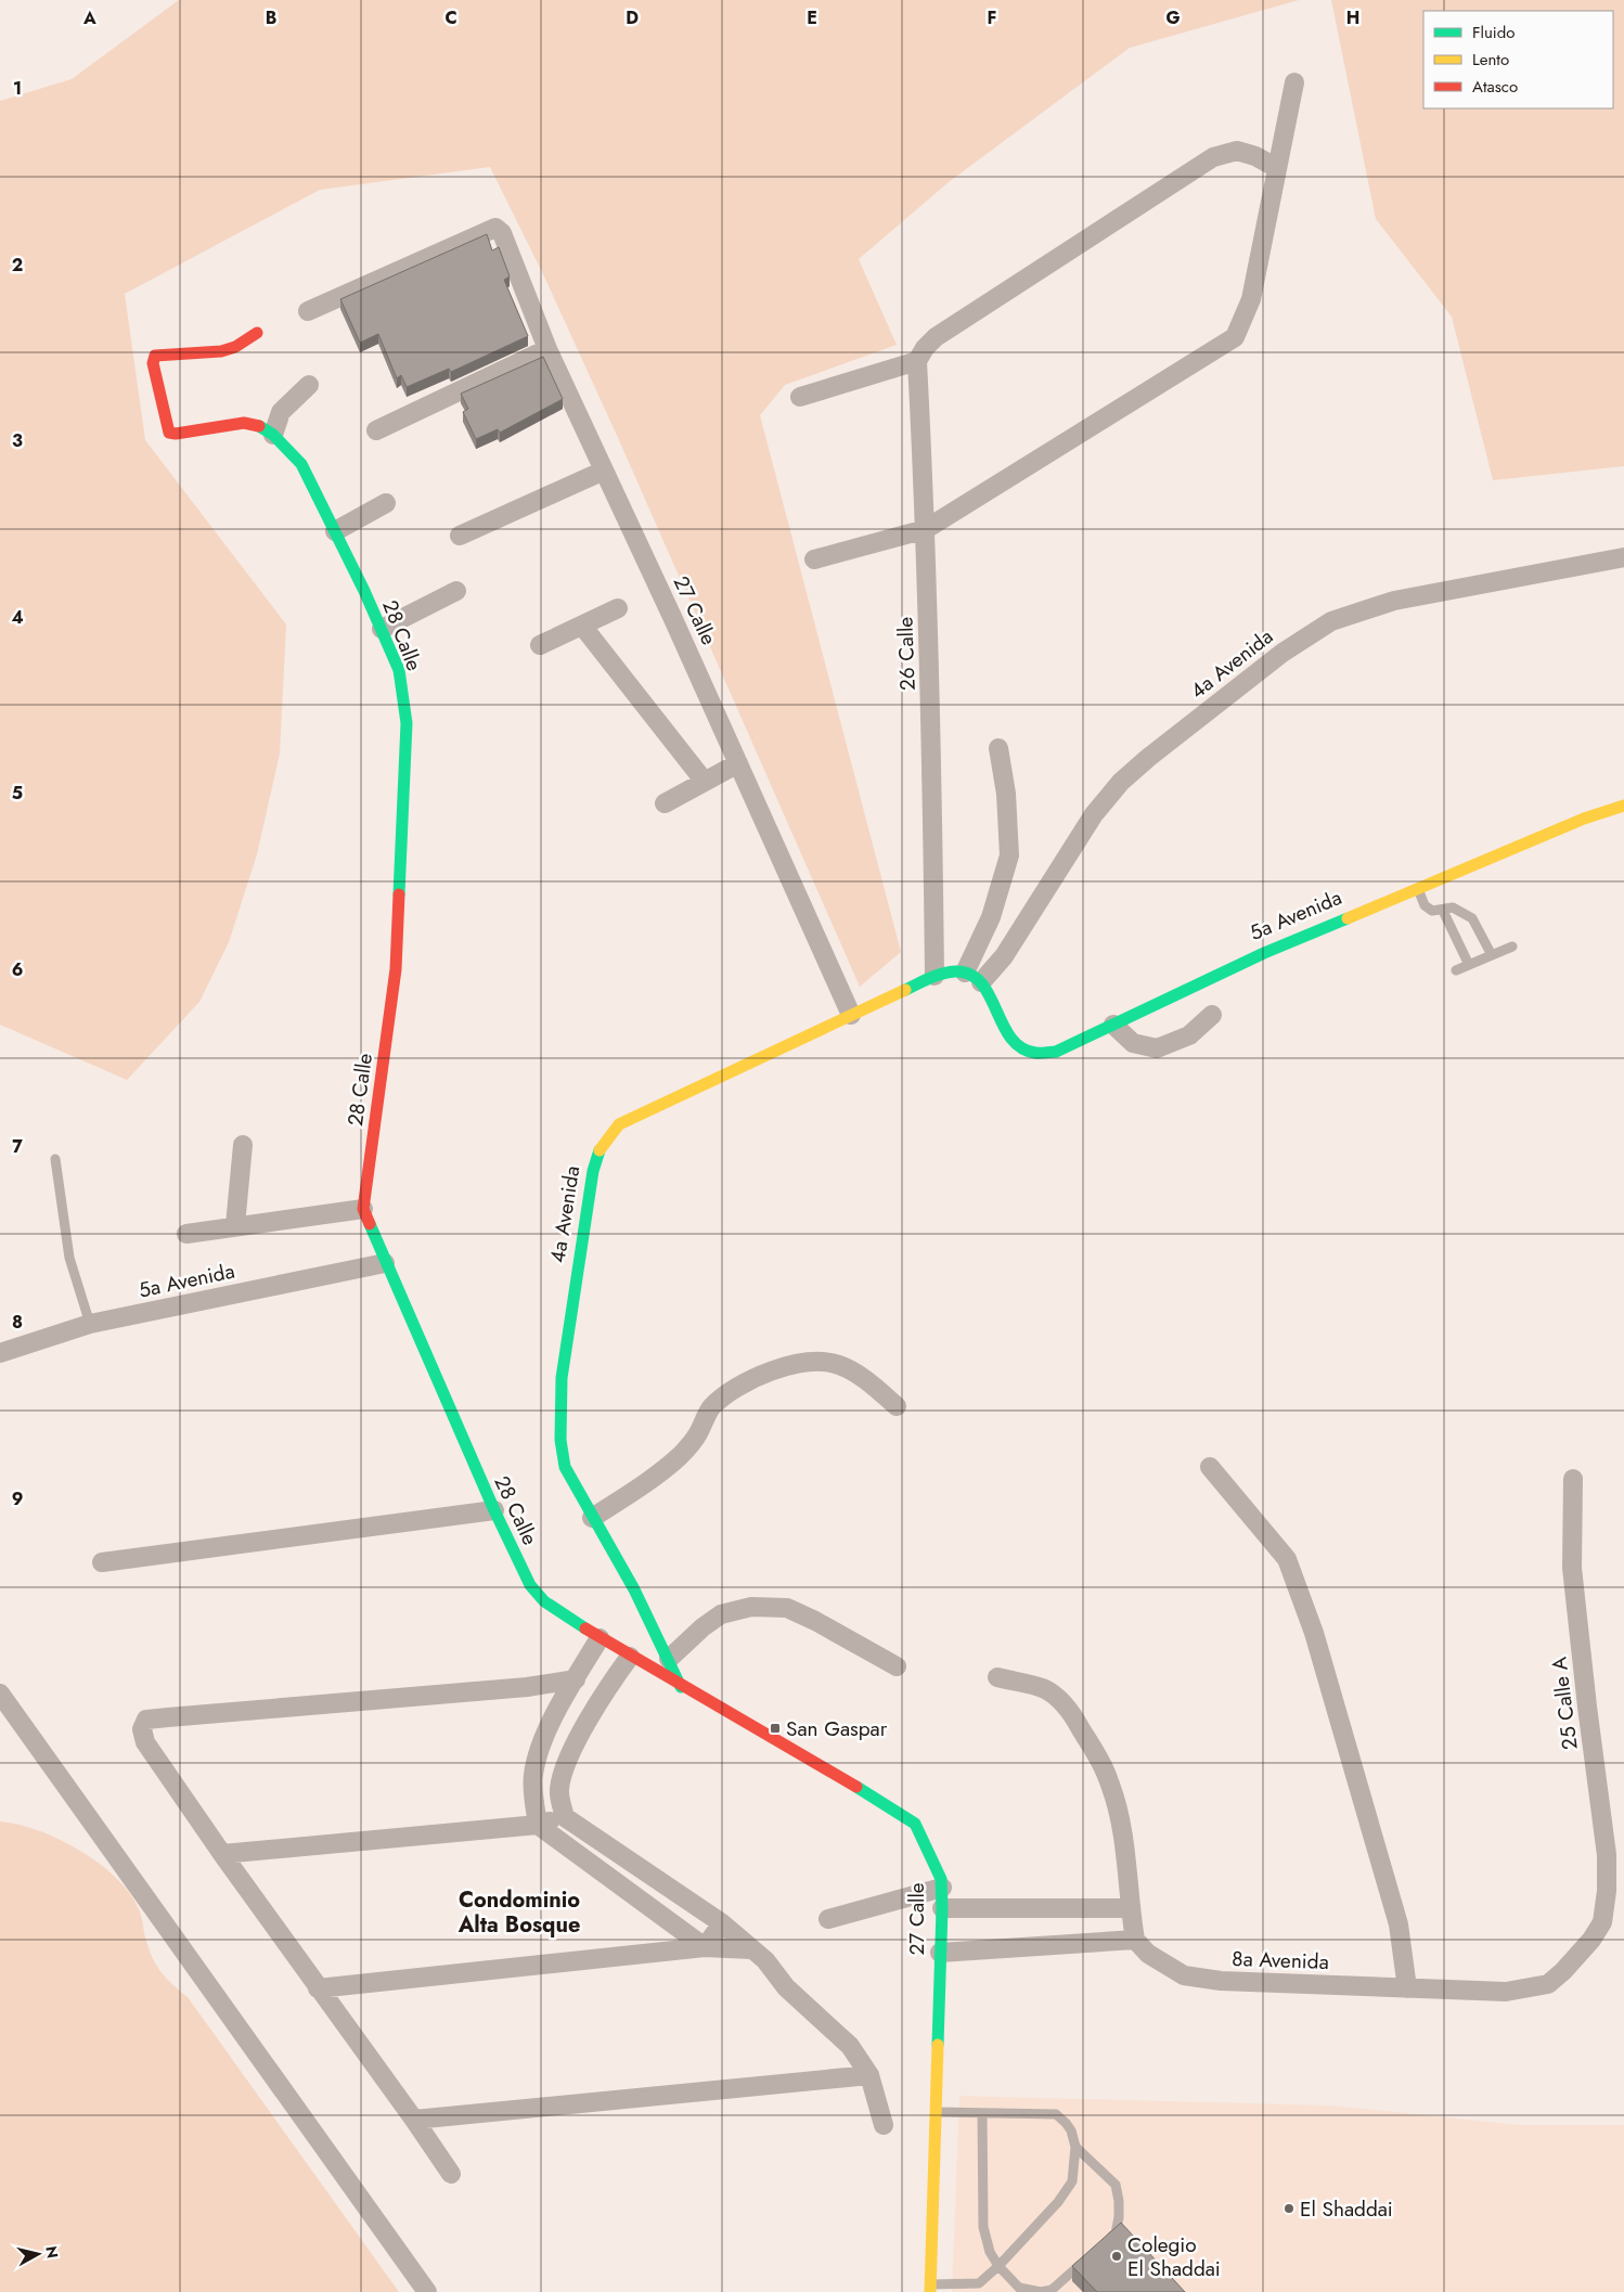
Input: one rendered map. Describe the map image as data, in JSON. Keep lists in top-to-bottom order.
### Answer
{
  "streets": {
    "street": [
      "27 Calle",
      "28 Calle",
      "26 Calle",
      "4a Avenida",
      "5a Avenida",
      "25 Calle A",
      "8a Avenida"
    ]
  },
  "crossings": [
    ["27 Calle", "28 Calle"],
    ["27 Calle", "4a Avenida"],
    ["28 Calle", "4a Avenida"],
    ["28 Calle", "5a Avenida"],
    ["26 Calle", "4a Avenida"],
    ["4a Avenida", "5a Avenida"],
    ["25 Calle A", "8a Avenida"]
  ],
  "districts": ["Condominio Alta Bosque"],
  "places": {
    "transit": ["San Gaspar"],
    "other": ["El Shaddai", "Colegio El Shaddai"]
  },
  "legend": ["Fluido", "Lento", "Atasco"],
  "north": "right",
  "grid": {
    "columns": [
      "A",
      "B",
      "C",
      "D",
      "E",
      "F",
      "G",
      "H"
    ],
    "rows": [
      "1",
      "2",
      "3",
      "4",
      "5",
      "6",
      "7",
      "8",
      "9"
    ]
  }
}
